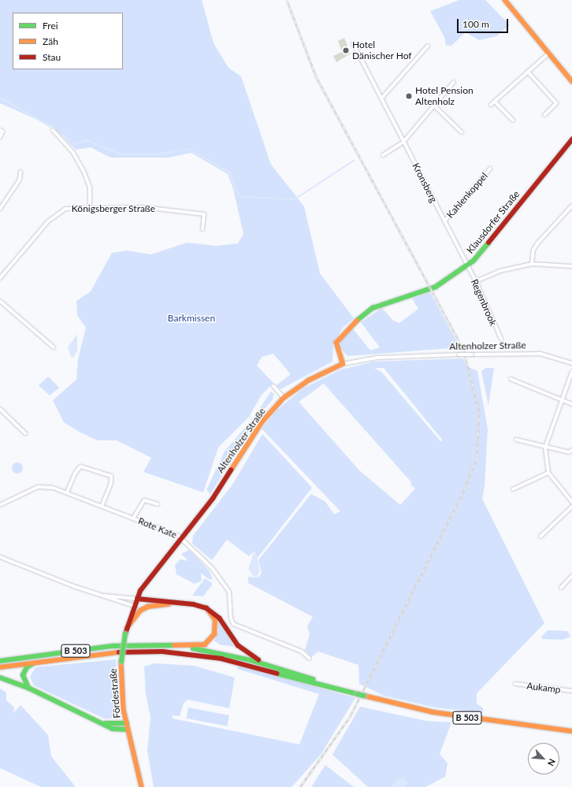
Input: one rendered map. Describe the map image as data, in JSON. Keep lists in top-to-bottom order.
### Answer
{
  "streets": {
    "main road": [
      "Klausdorfer Straße",
      "Altenholzer Straße",
      "B 503",
      "Fördestraße"
    ],
    "street": [
      "Kronsberg",
      "Kahlenkoppel",
      "Königsberger Straße",
      "Regenbrook",
      "Rote Kate",
      "Aukamp"
    ]
  },
  "crossings": [
    ["Kronsberg", "Kahlenkoppel"],
    ["Kronsberg", "Klausdorfer Straße"],
    ["Kronsberg", "Regenbrook"],
    ["Klausdorfer Straße", "Regenbrook"],
    ["Klausdorfer Straße", "Altenholzer Straße"],
    ["Altenholzer Straße", "Rote Kate"],
    ["Altenholzer Straße", "Fördestraße"]
  ],
  "parks": ["Barkmissen"],
  "places": ["Hotel Dänischer Hof", "Hotel Pension Altenholz"],
  "legend": ["Frei", "Zäh", "Stau"],
  "scale_bar": "100 m",
  "north": "bottom right"
}
